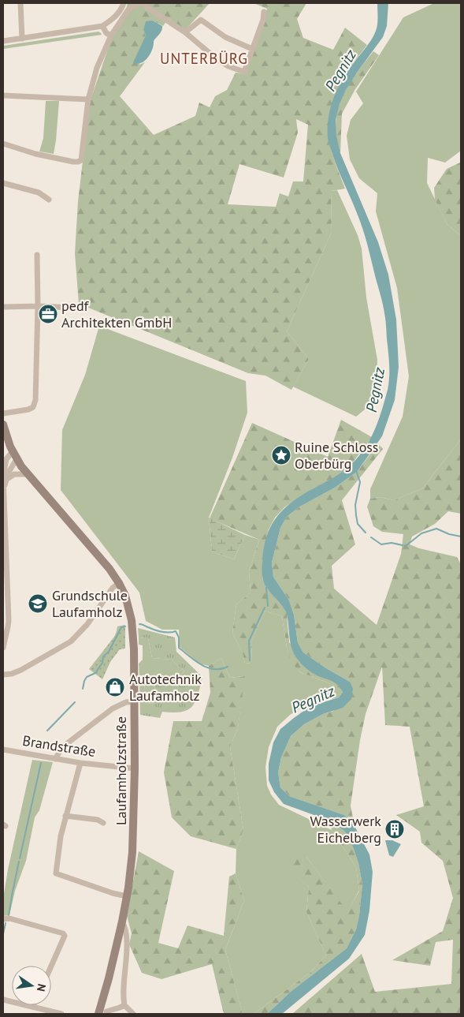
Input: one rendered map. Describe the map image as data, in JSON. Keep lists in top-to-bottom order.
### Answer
{
  "streets": {
    "main road": ["Laufamholzstraße"],
    "street": ["Brandstraße"]
  },
  "crossings": [
    ["Brandstraße", "Laufamholzstraße"]
  ],
  "districts": ["UNTERBÜRG"],
  "water": ["Pegnitz"],
  "places": {
    "office": ["pedf Architekten GmbH"],
    "place": ["Ruine Schloss Oberbürg"],
    "school or university": ["Grundschule Laufamholz"],
    "shop": ["Autotechnik Laufamholz"],
    "building": ["Wasserwerk Eichelberg"]
  },
  "north": "right"
}
